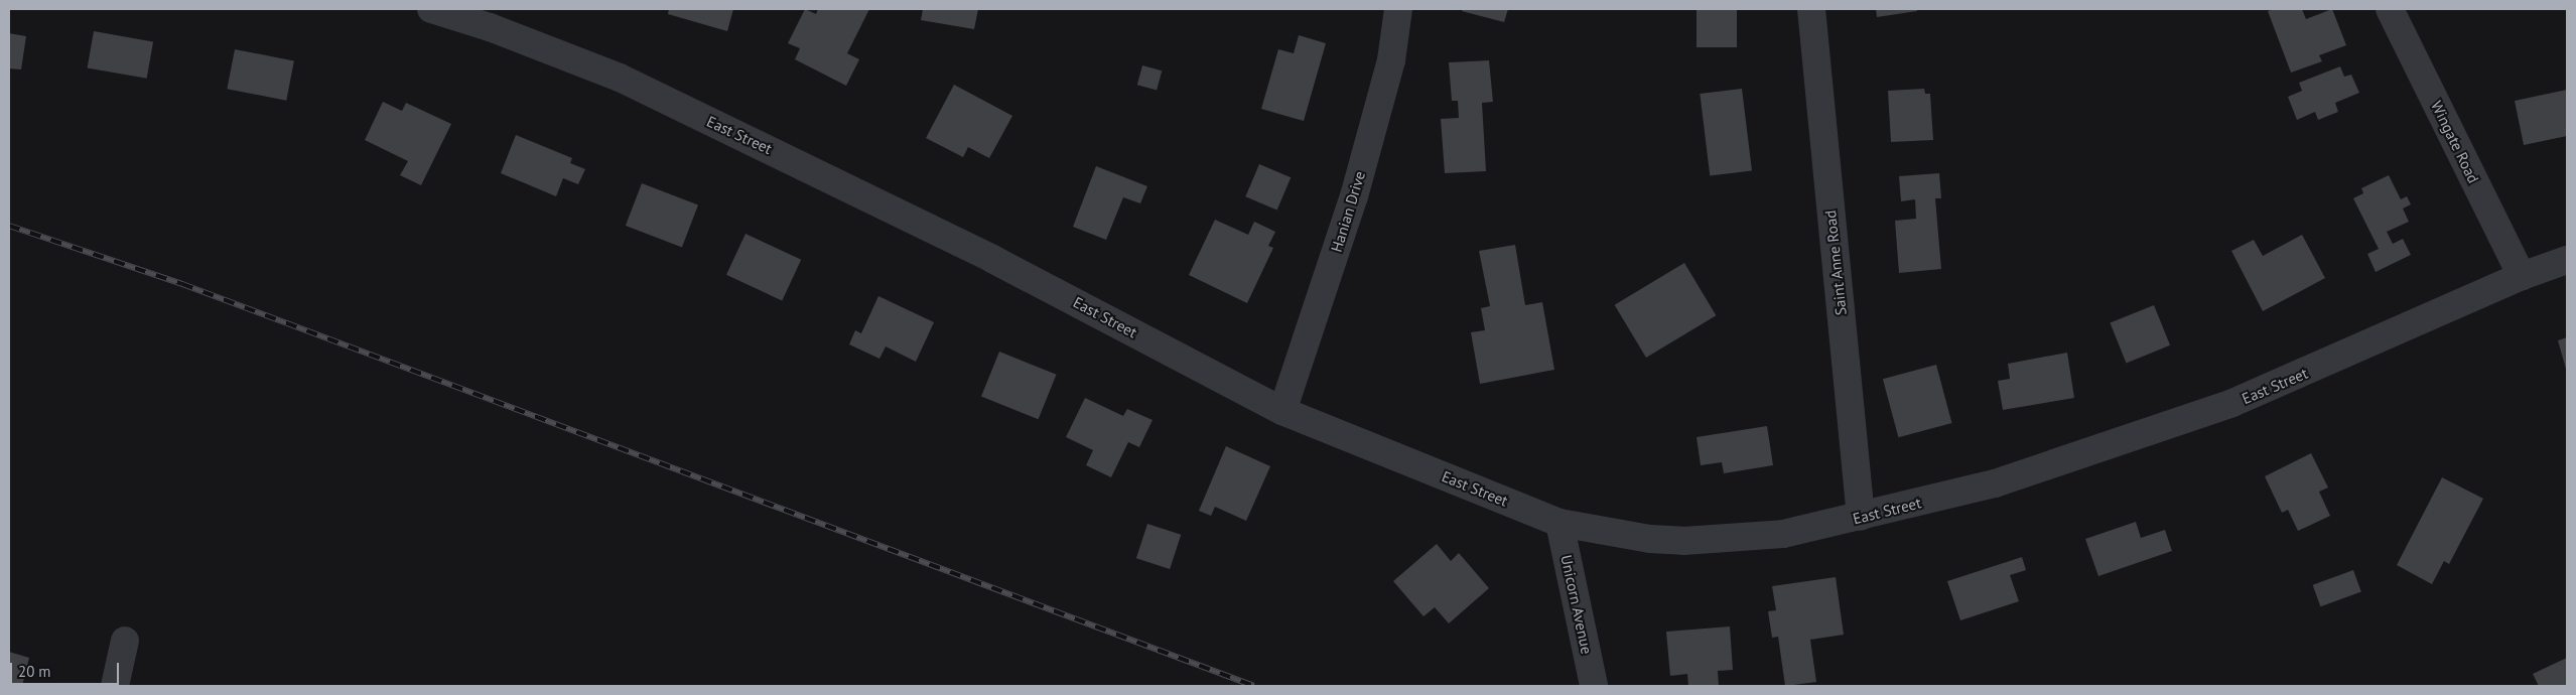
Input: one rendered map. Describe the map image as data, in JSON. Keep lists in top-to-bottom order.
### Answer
{
  "streets": {
    "street": [
      "East Street",
      "Wingate Road",
      "Hanian Drive",
      "Saint Anne Road",
      "Unicorn Avenue"
    ]
  },
  "crossings": [
    ["East Street", "Wingate Road"],
    ["East Street", "Hanian Drive"],
    ["East Street", "Saint Anne Road"],
    ["East Street", "Unicorn Avenue"]
  ],
  "scale_bar": "20 m"
}
